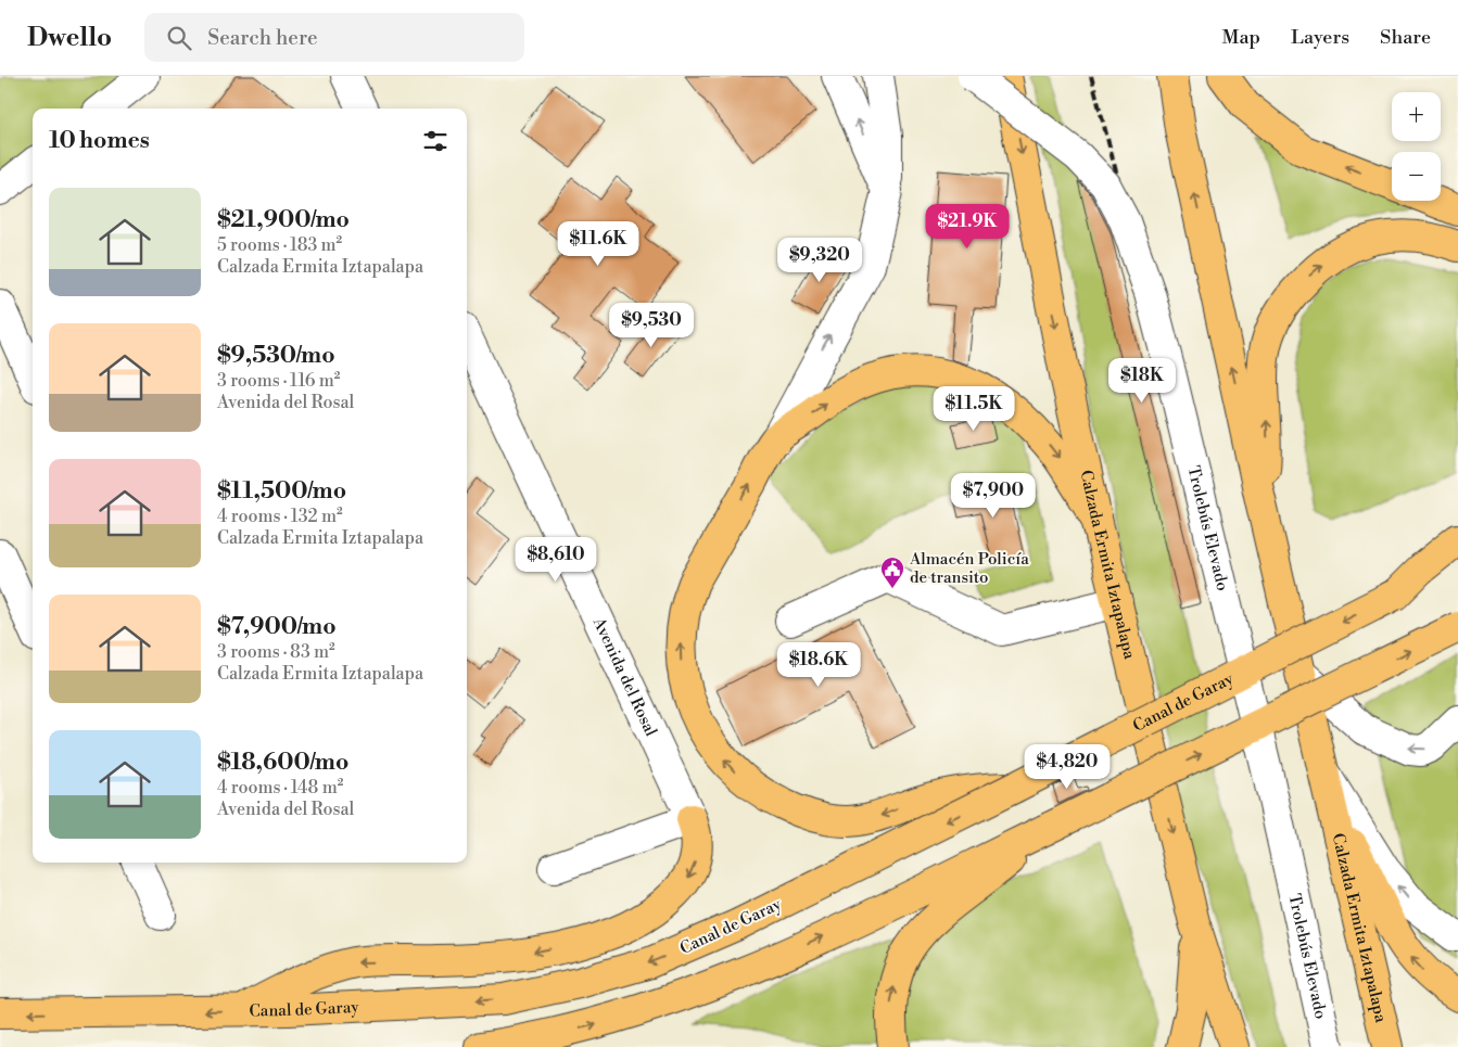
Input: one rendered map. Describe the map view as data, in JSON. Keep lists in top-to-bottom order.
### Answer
{
  "streets": {
    "main road": ["Calzada Ermita Iztapalapa", "Canal de Garay"],
    "street": ["Trolebús Elevado", "Avenida del Rosal"]
  },
  "places": {
    "public building": ["Almacén Policía de transito"]
  },
  "page": {
    "header": "Dwello",
    "search": "Search here",
    "nav": ["Map", "Layers", "Share"],
    "map_buttons": ["+", "−"],
    "heading": "10 homes",
    "list": [
      {
        "name": "$21,900/mo",
        "note": "5 rooms · 183 m² · Calzada Ermita Iztapalapa"
      },
      {
        "name": "$9,530/mo",
        "note": "3 rooms · 116 m² · Avenida del Rosal"
      },
      {
        "name": "$11,500/mo",
        "note": "4 rooms · 132 m² · Calzada Ermita Iztapalapa"
      },
      {
        "name": "$7,900/mo",
        "note": "3 rooms · 83 m² · Calzada Ermita Iztapalapa"
      },
      {
        "name": "$18,600/mo",
        "note": "4 rooms · 148 m² · Avenida del Rosal"
      }
    ],
    "price": [
      "$21.9K",
      "$11.6K",
      "$9,320",
      "$9,530",
      "$18K",
      "$11.5K",
      "$7,900",
      "$8,610",
      "$18.6K",
      "$4,820"
    ]
  }
}
